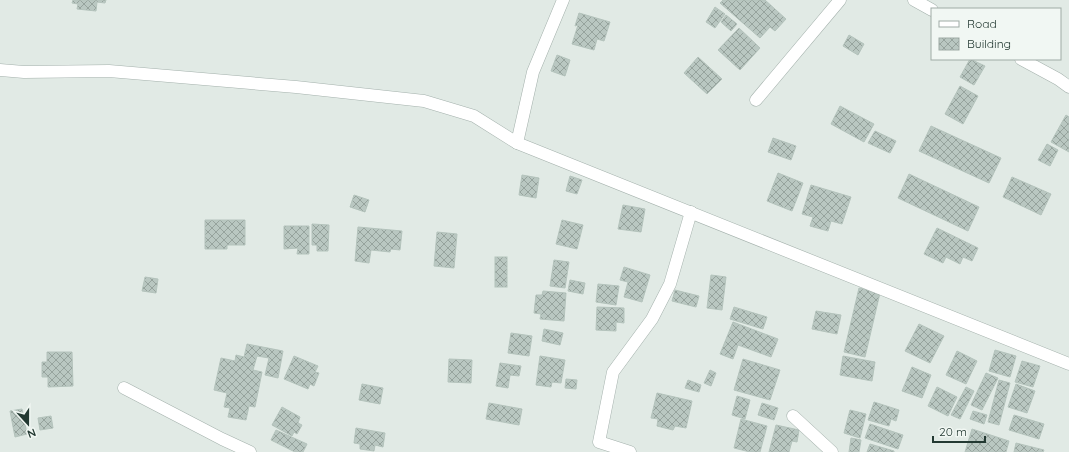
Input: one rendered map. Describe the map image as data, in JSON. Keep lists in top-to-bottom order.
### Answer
{
  "legend": ["Road", "Building"],
  "scale_bar": "20 m",
  "north": "bottom"
}
